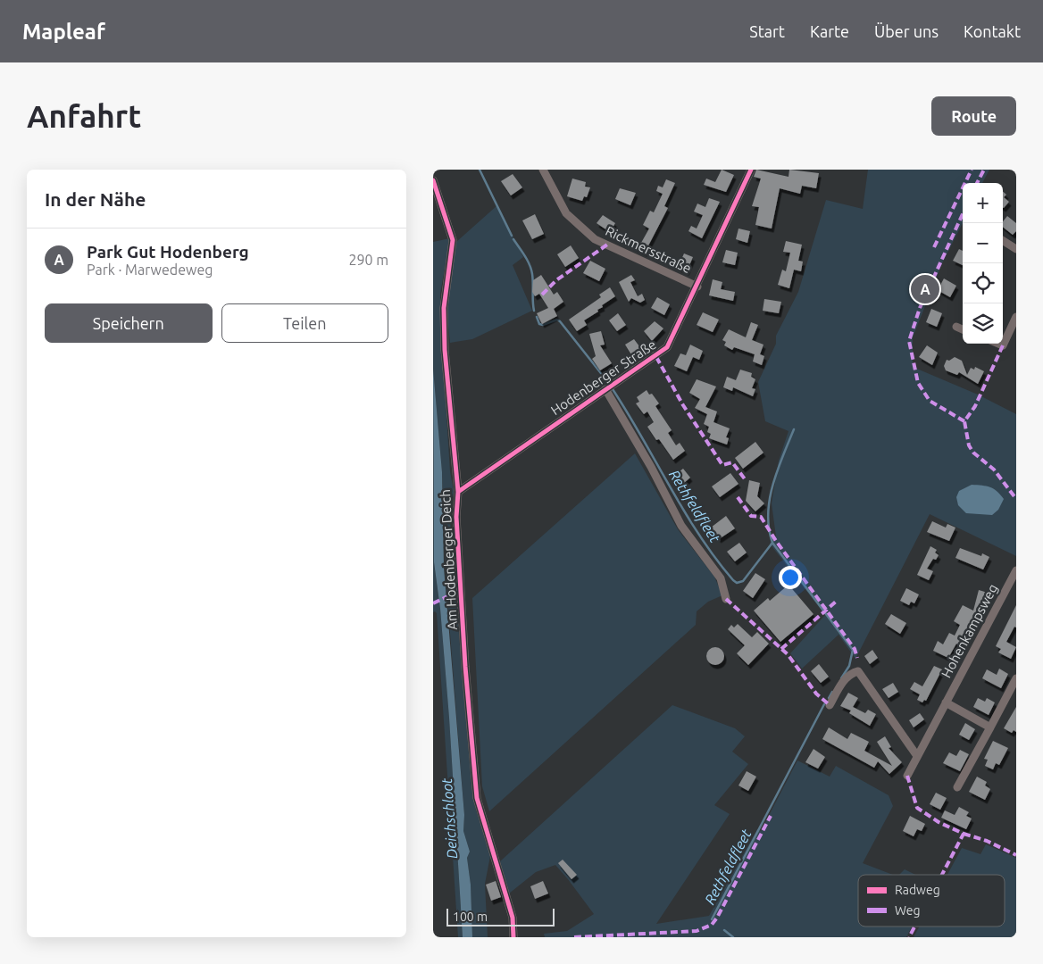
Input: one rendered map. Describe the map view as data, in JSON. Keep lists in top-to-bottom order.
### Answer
{
  "streets": {
    "street": [
      "Rickmersstraße",
      "Hodenberger Straße",
      "Am Hodenberger Deich",
      "Hohenkampsweg"
    ]
  },
  "crossings": [
    ["Rickmersstraße", "Hodenberger Straße"],
    ["Hodenberger Straße", "Am Hodenberger Deich"]
  ],
  "water": ["Rethfeldfleet", "Deichschloot"],
  "legend": ["Radweg", "Weg"],
  "scale_bar": "100 m",
  "page": {
    "header": "Mapleaf",
    "nav": [
      "Start",
      "Karte",
      "Über uns",
      "Kontakt"
    ],
    "buttons": [
      "Route",
      ["Speichern", "Teilen"]
    ],
    "title": "Anfahrt",
    "heading": "In der Nähe",
    "map_buttons": ["+", "−"],
    "list": [
      {
        "mark": "A",
        "name": "Park Gut Hodenberg",
        "note": "Park · Marwedeweg",
        "value": "290 m"
      }
    ],
    "pins": "A",
    "scale": "100 m"
  }
}
